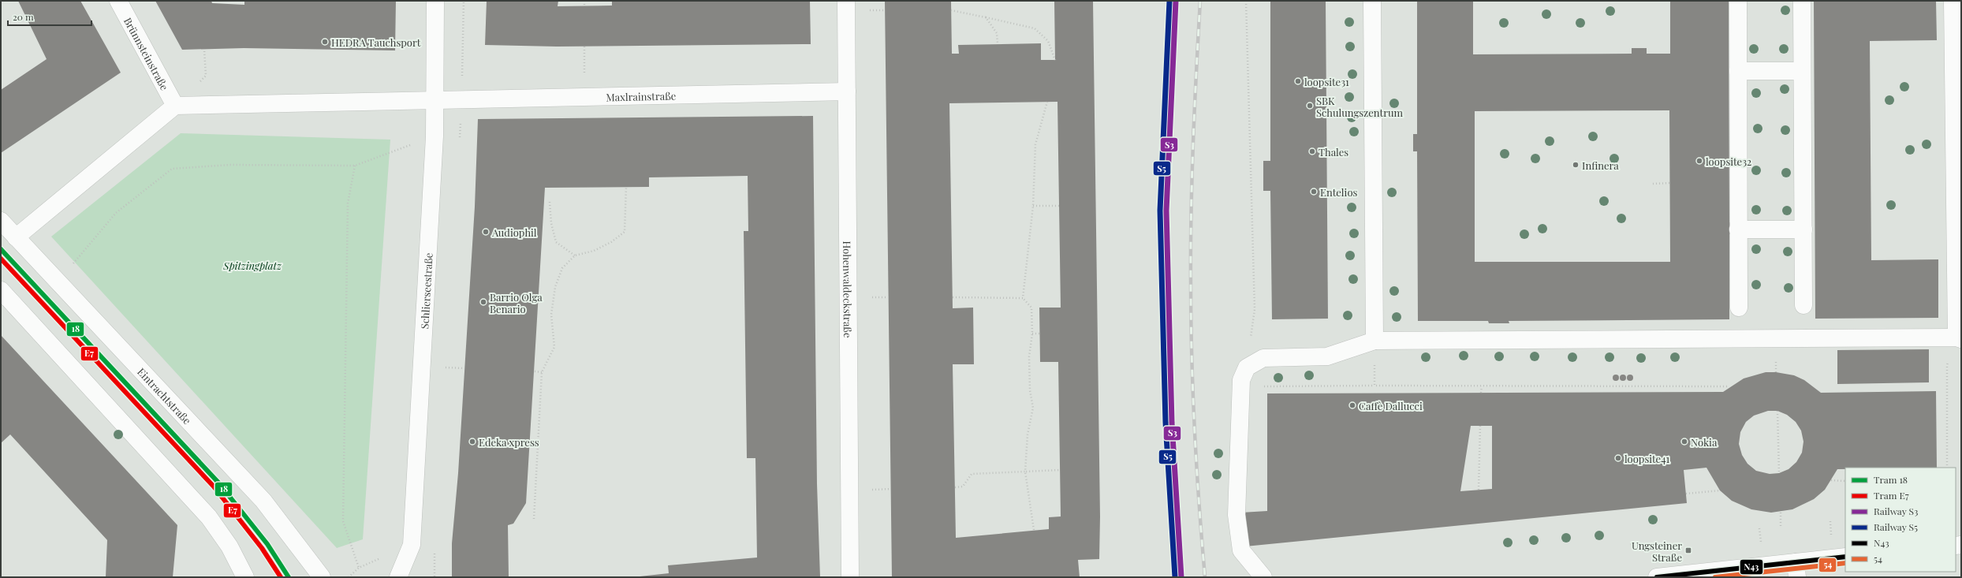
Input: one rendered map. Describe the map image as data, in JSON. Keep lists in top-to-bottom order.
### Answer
{
  "streets": {
    "street": [
      "Brünnsteinstraße",
      "Maxlrainstraße",
      "Hohenwaldeckstraße",
      "Schlierseestraße",
      "Eintrachtstraße"
    ]
  },
  "crossings": [
    ["Maxlrainstraße", "Hohenwaldeckstraße"],
    ["Maxlrainstraße", "Schlierseestraße"]
  ],
  "parks": ["Spitzingplatz"],
  "places": {
    "other": [
      "HEDRA Tauchsport",
      "loopsite31",
      "SBK Schulungszentrum",
      "Thales",
      "loopsite32",
      "Infinera",
      "Entelios",
      "Audiophil",
      "Barrio Olga Benario",
      "Caffè Dallucci",
      "Edeka xpress",
      "Nokia",
      "loopsite41"
    ],
    "transit": ["Ungsteiner Straße"]
  },
  "lines": [
    "rail line S3",
    "rail line S5",
    "tram line 18",
    "tram line E7",
    "transit line N43",
    "transit line 54"
  ],
  "legend": [
    "Tram 18",
    "Tram E7",
    "Railway S3",
    "Railway S5",
    "N43",
    "54"
  ],
  "scale_bar": "20 m"
}
